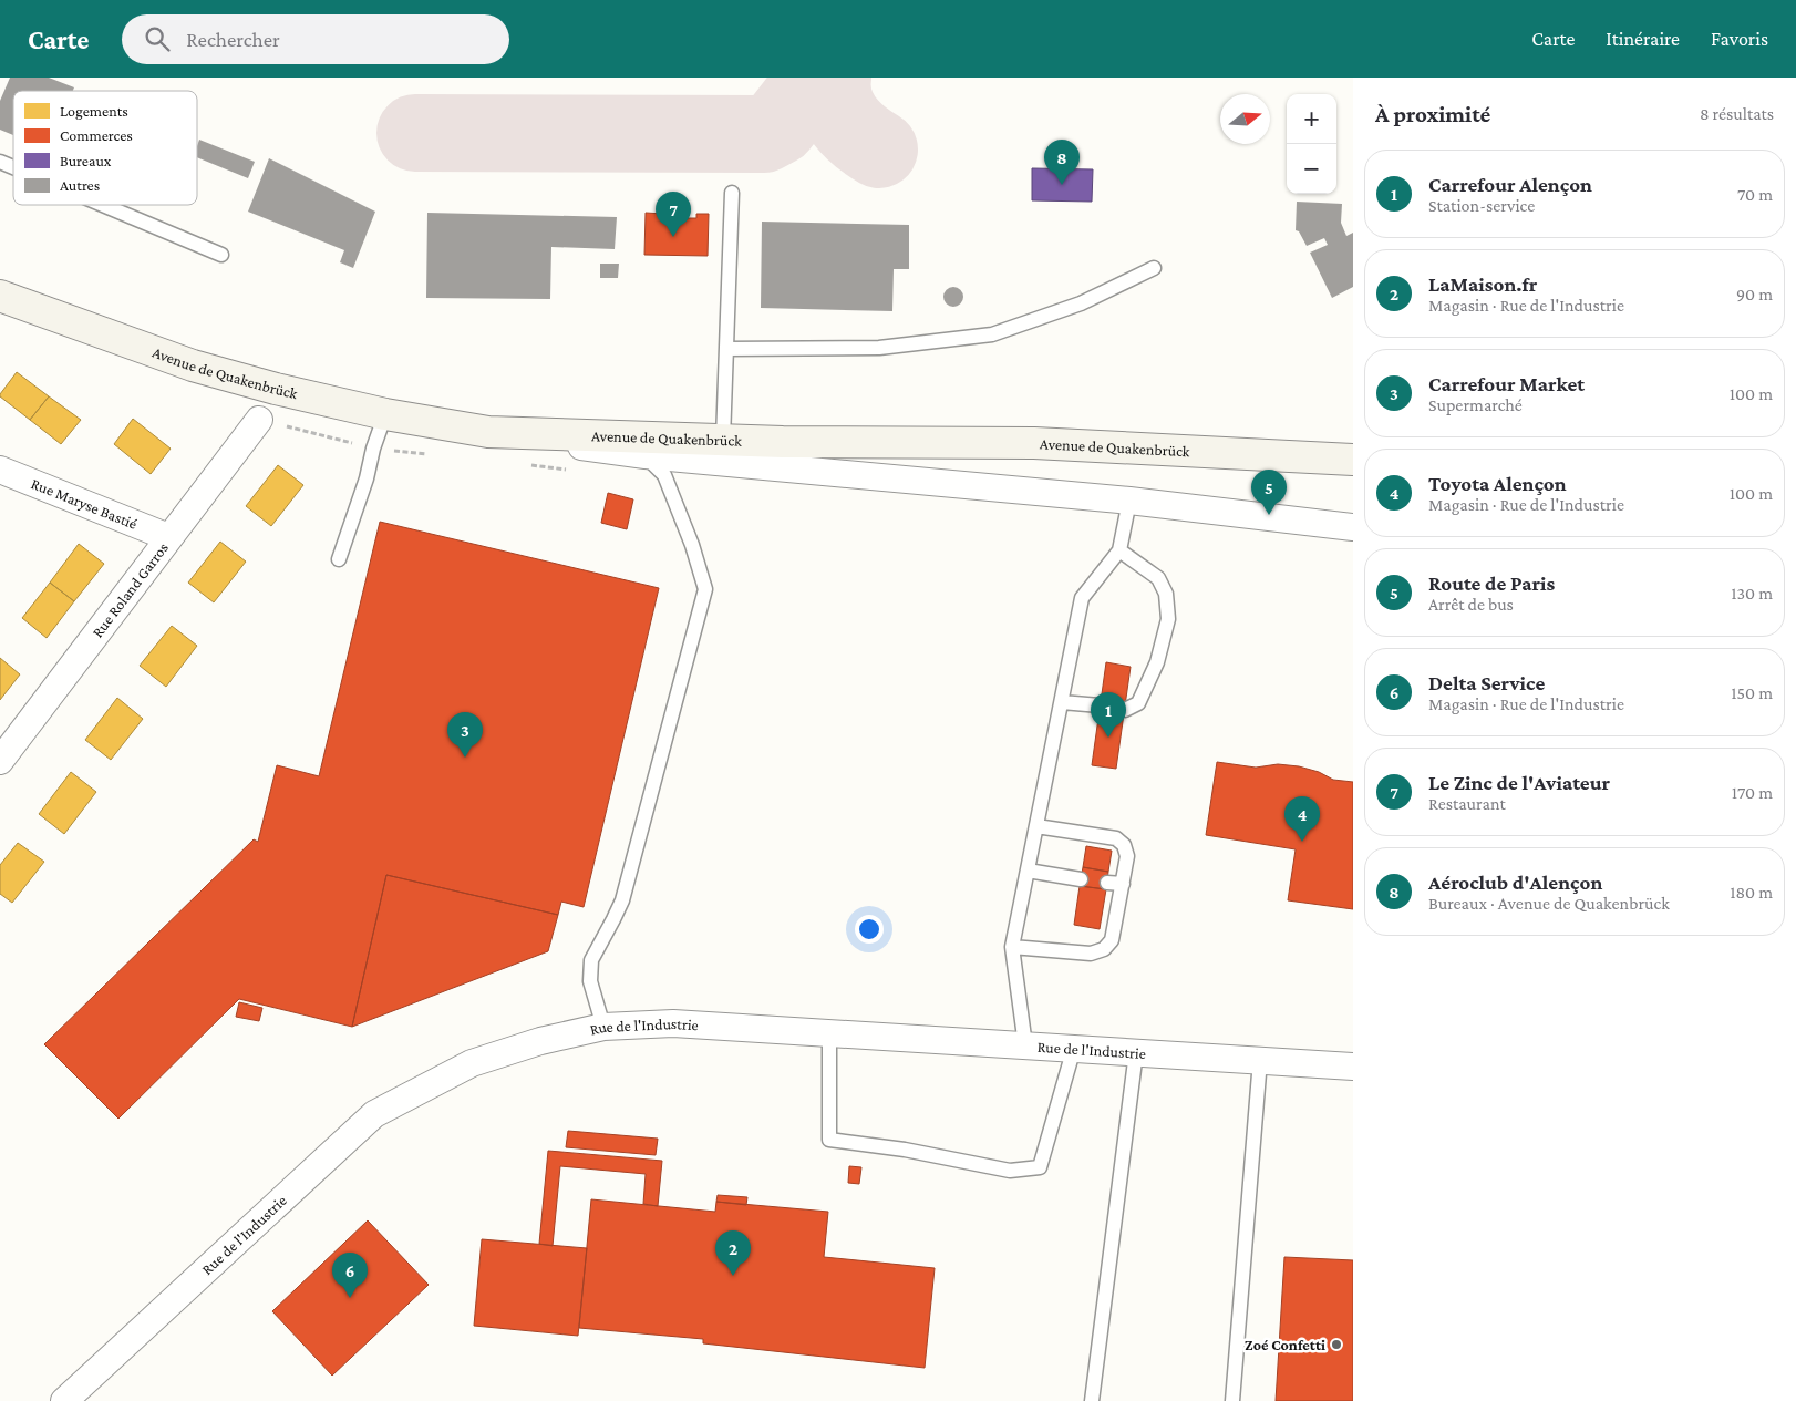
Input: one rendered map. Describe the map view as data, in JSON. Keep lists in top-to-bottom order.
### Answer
{
  "streets": {
    "main road": ["Avenue de Quakenbrück"],
    "street": ["Rue Maryse Bastié", "Rue Roland Garros", "Rue de l'Industrie"]
  },
  "crossings": [
    ["Rue Maryse Bastié", "Rue Roland Garros"]
  ],
  "places": ["Zoé Confetti"],
  "legend": [
    "Logements",
    "Commerces",
    "Bureaux",
    "Autres"
  ],
  "north": "right",
  "page": {
    "header": "Carte",
    "search": "Rechercher",
    "nav": ["Carte", "Itinéraire", "Favoris"],
    "heading": ["À proximité", "8 résultats"],
    "map_buttons": ["+", "−"],
    "pins": [
      "8",
      "7",
      "5",
      "1",
      "3",
      "4",
      "2",
      "6"
    ],
    "list": [
      {
        "mark": "1",
        "name": "Carrefour Alençon",
        "note": "Station-service",
        "value": "70 m"
      },
      {
        "mark": "2",
        "name": "LaMaison.fr",
        "note": "Magasin · Rue de l'Industrie",
        "value": "90 m"
      },
      {
        "mark": "3",
        "name": "Carrefour Market",
        "note": "Supermarché",
        "value": "100 m"
      },
      {
        "mark": "4",
        "name": "Toyota Alençon",
        "note": "Magasin · Rue de l'Industrie",
        "value": "100 m"
      },
      {
        "mark": "5",
        "name": "Route de Paris",
        "note": "Arrêt de bus",
        "value": "130 m"
      },
      {
        "mark": "6",
        "name": "Delta Service",
        "note": "Magasin · Rue de l'Industrie",
        "value": "150 m"
      },
      {
        "mark": "7",
        "name": "Le Zinc de l'Aviateur",
        "note": "Restaurant",
        "value": "170 m"
      },
      {
        "mark": "8",
        "name": "Aéroclub d'Alençon",
        "note": "Bureaux · Avenue de Quakenbrück",
        "value": "180 m"
      }
    ]
  }
}
